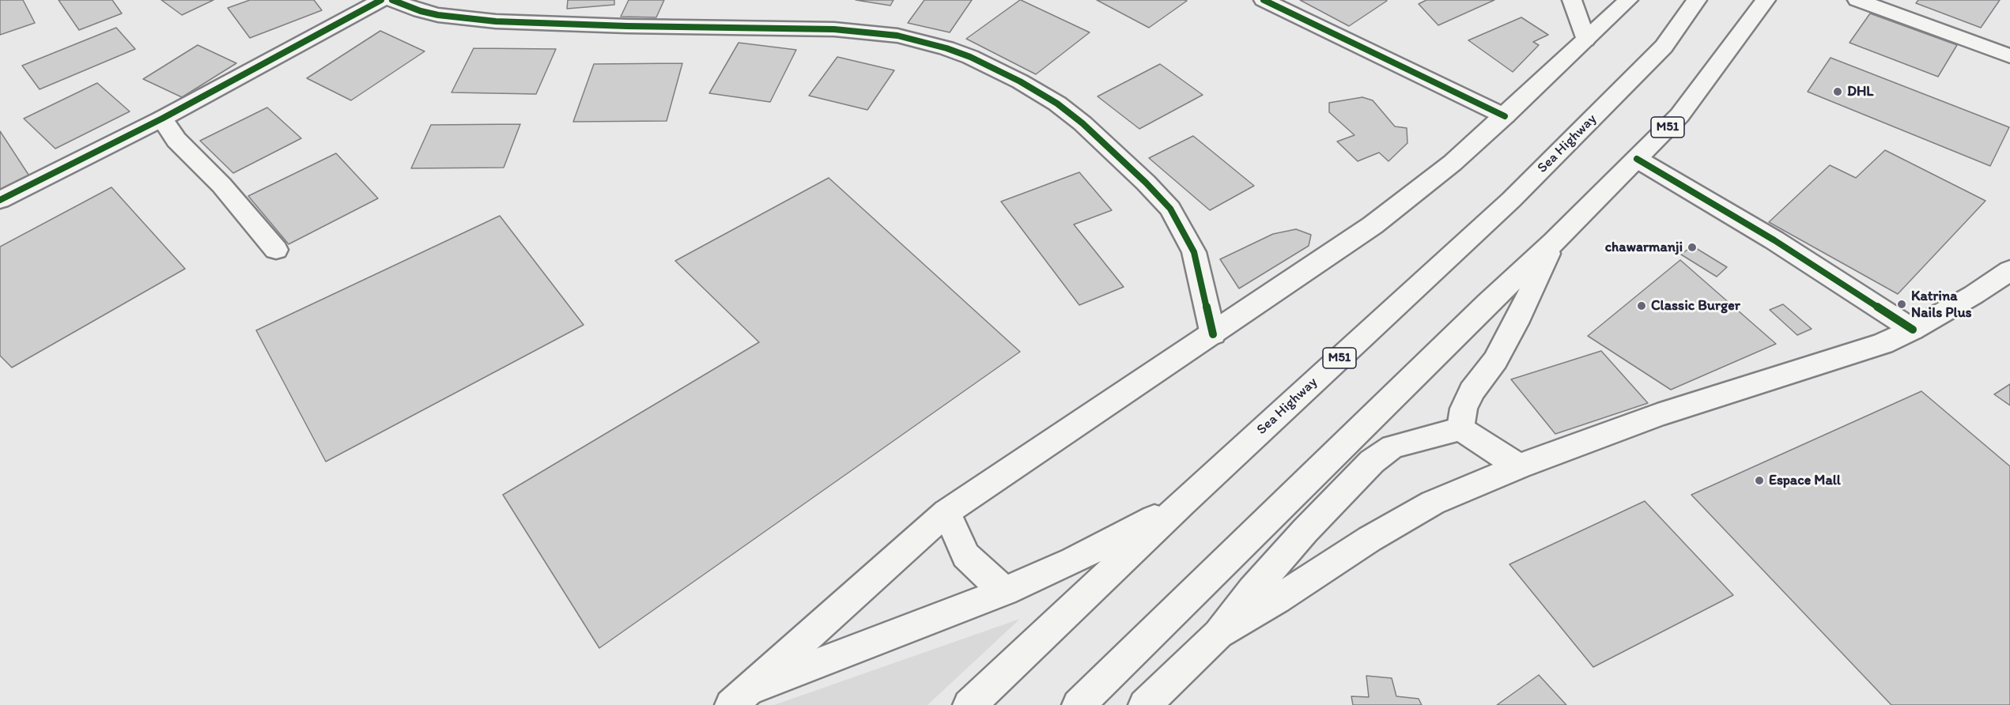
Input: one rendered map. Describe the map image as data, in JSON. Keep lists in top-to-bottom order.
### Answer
{
  "streets": {
    "main road": ["M51", "Sea Highway"]
  },
  "places": [
    "DHL",
    "chawarmanji",
    "Katrina Nails Plus",
    "Classic Burger",
    "Espace Mall"
  ]
}
